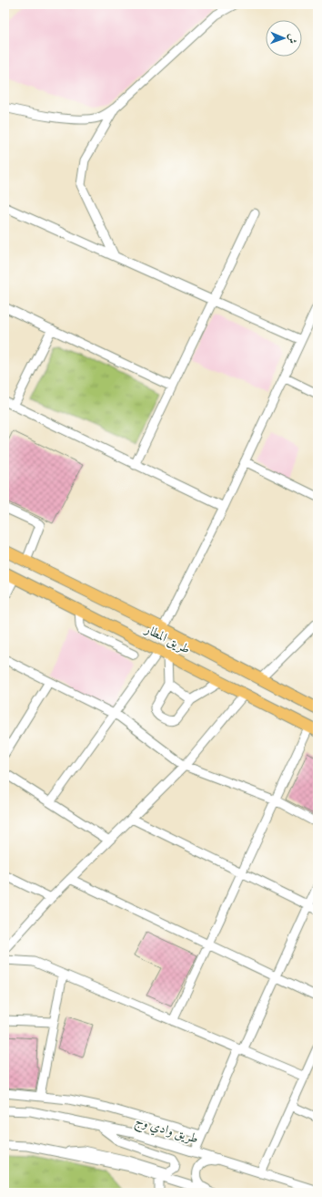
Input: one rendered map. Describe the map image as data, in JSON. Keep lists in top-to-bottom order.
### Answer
{
  "streets": {
    "main road": ["طريق المطار"],
    "street": ["طريق وادي وج"]
  },
  "north": "right"
}
